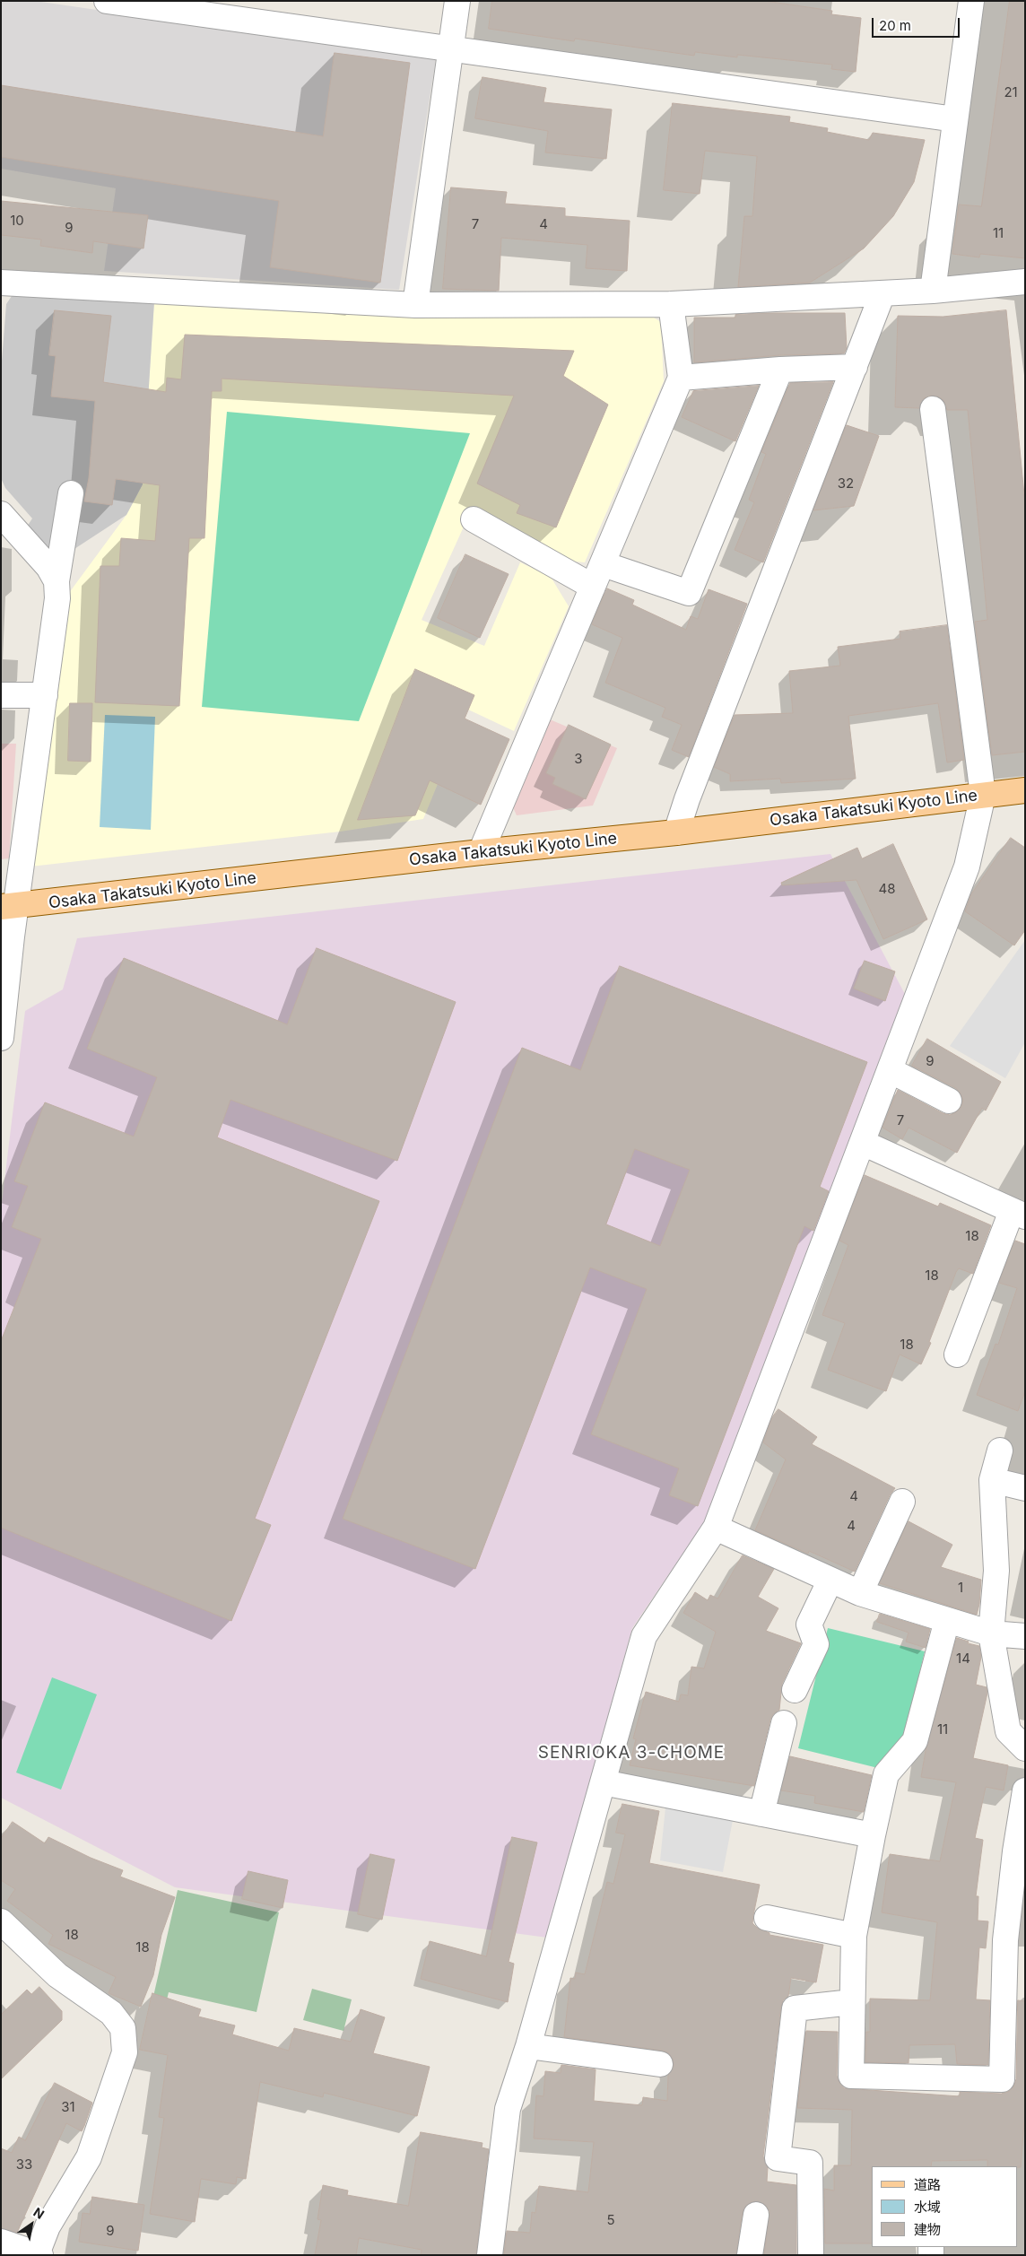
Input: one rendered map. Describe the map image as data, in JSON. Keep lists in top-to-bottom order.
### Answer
{
  "streets": {
    "main road": ["Osaka Takatsuki Kyoto Line"]
  },
  "districts": ["SENRIOKA 3-CHOME"],
  "house_numbers": [
    "21",
    "10",
    "7",
    "4",
    "9",
    "11",
    "32",
    "3",
    "48",
    "9",
    "7",
    "18",
    "18",
    "18",
    "4",
    "4",
    "1",
    "14",
    "11",
    "18",
    "18",
    "31",
    "33",
    "5",
    "9"
  ],
  "legend": ["道路", "水域", "建物"],
  "scale_bar": "20 m",
  "north": "top right"
}
